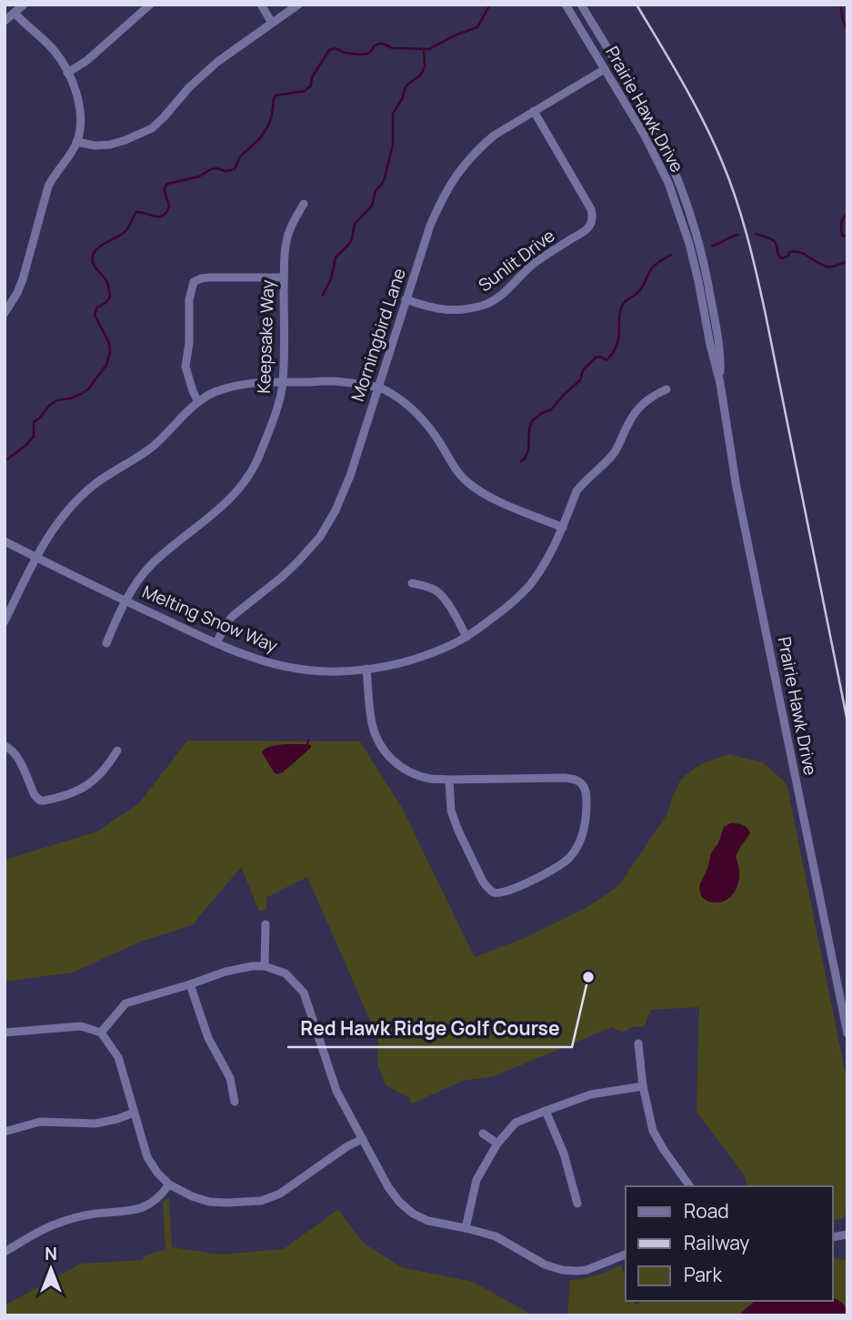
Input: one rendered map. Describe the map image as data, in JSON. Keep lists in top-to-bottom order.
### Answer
{
  "streets": {
    "street": [
      "Prairie Hawk Drive",
      "Sunlit Drive",
      "Morningbird Lane",
      "Keepsake Way",
      "Melting Snow Way"
    ]
  },
  "crossings": [
    ["Prairie Hawk Drive", "Morningbird Lane"],
    ["Sunlit Drive", "Morningbird Lane"],
    ["Morningbird Lane", "Melting Snow Way"],
    ["Keepsake Way", "Melting Snow Way"]
  ],
  "places": ["Red Hawk Ridge Golf Course"],
  "legend": ["Road", "Railway", "Park"],
  "north": "top"
}
